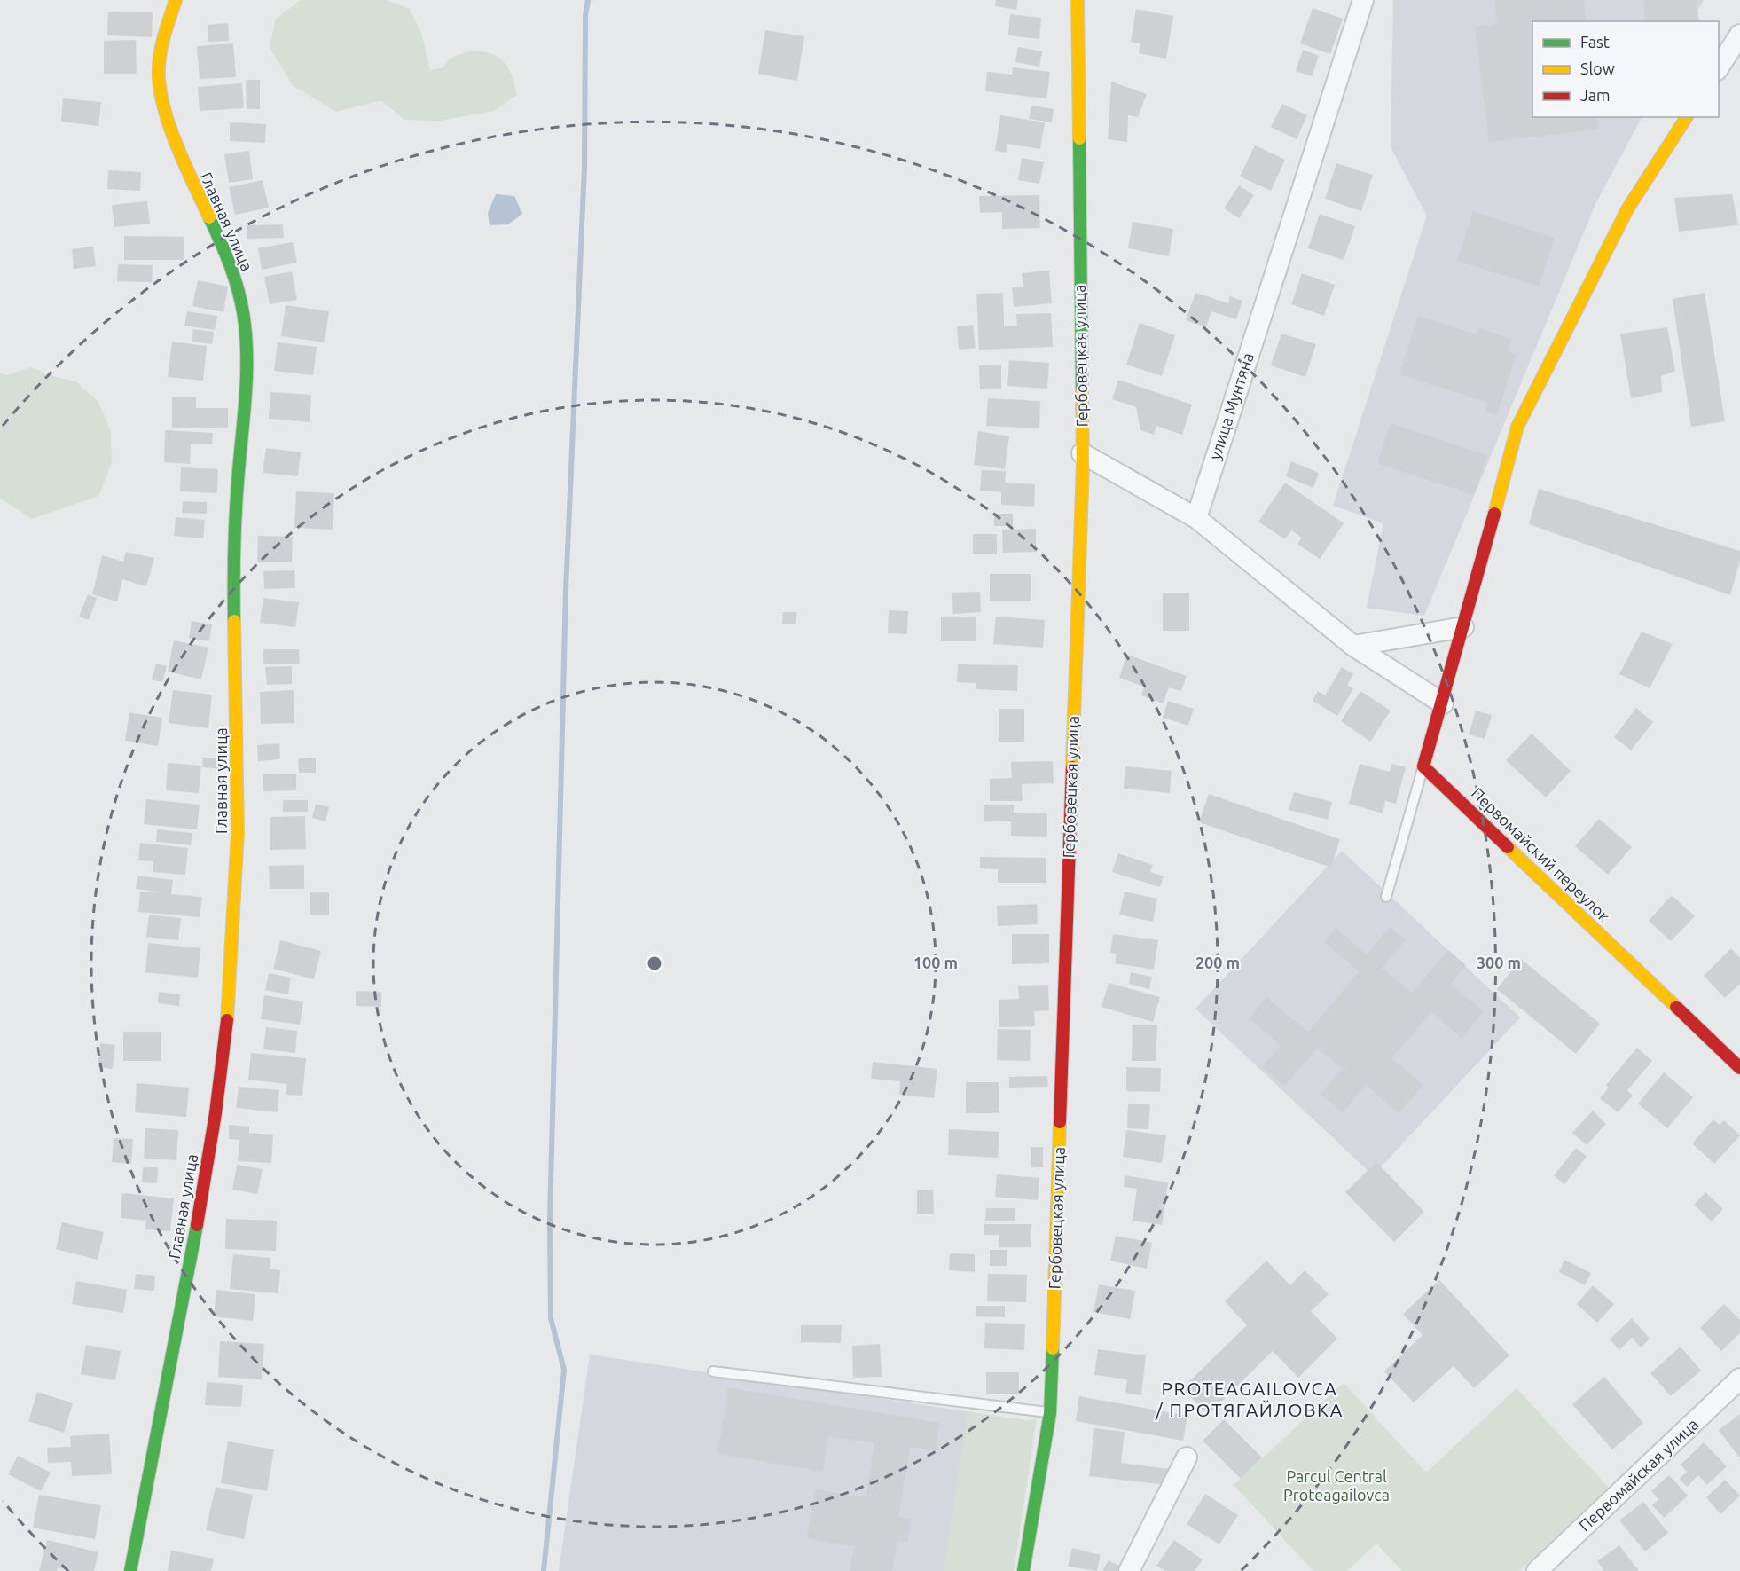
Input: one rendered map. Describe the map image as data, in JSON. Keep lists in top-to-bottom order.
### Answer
{
  "streets": {
    "street": [
      "Главная улица",
      "Гербовецкая улица",
      "улица Мунтяна",
      "Первомайский переулок",
      "Первомайская улица"
    ]
  },
  "districts": ["PROTEAGAILOVCA / ПРОТЯГАЙЛОВКА"],
  "parks": ["Parcul Central Proteagailovca"],
  "legend": ["Fast", "Slow", "Jam"],
  "rings": ["100 m", "200 m", "300 m"]
}
